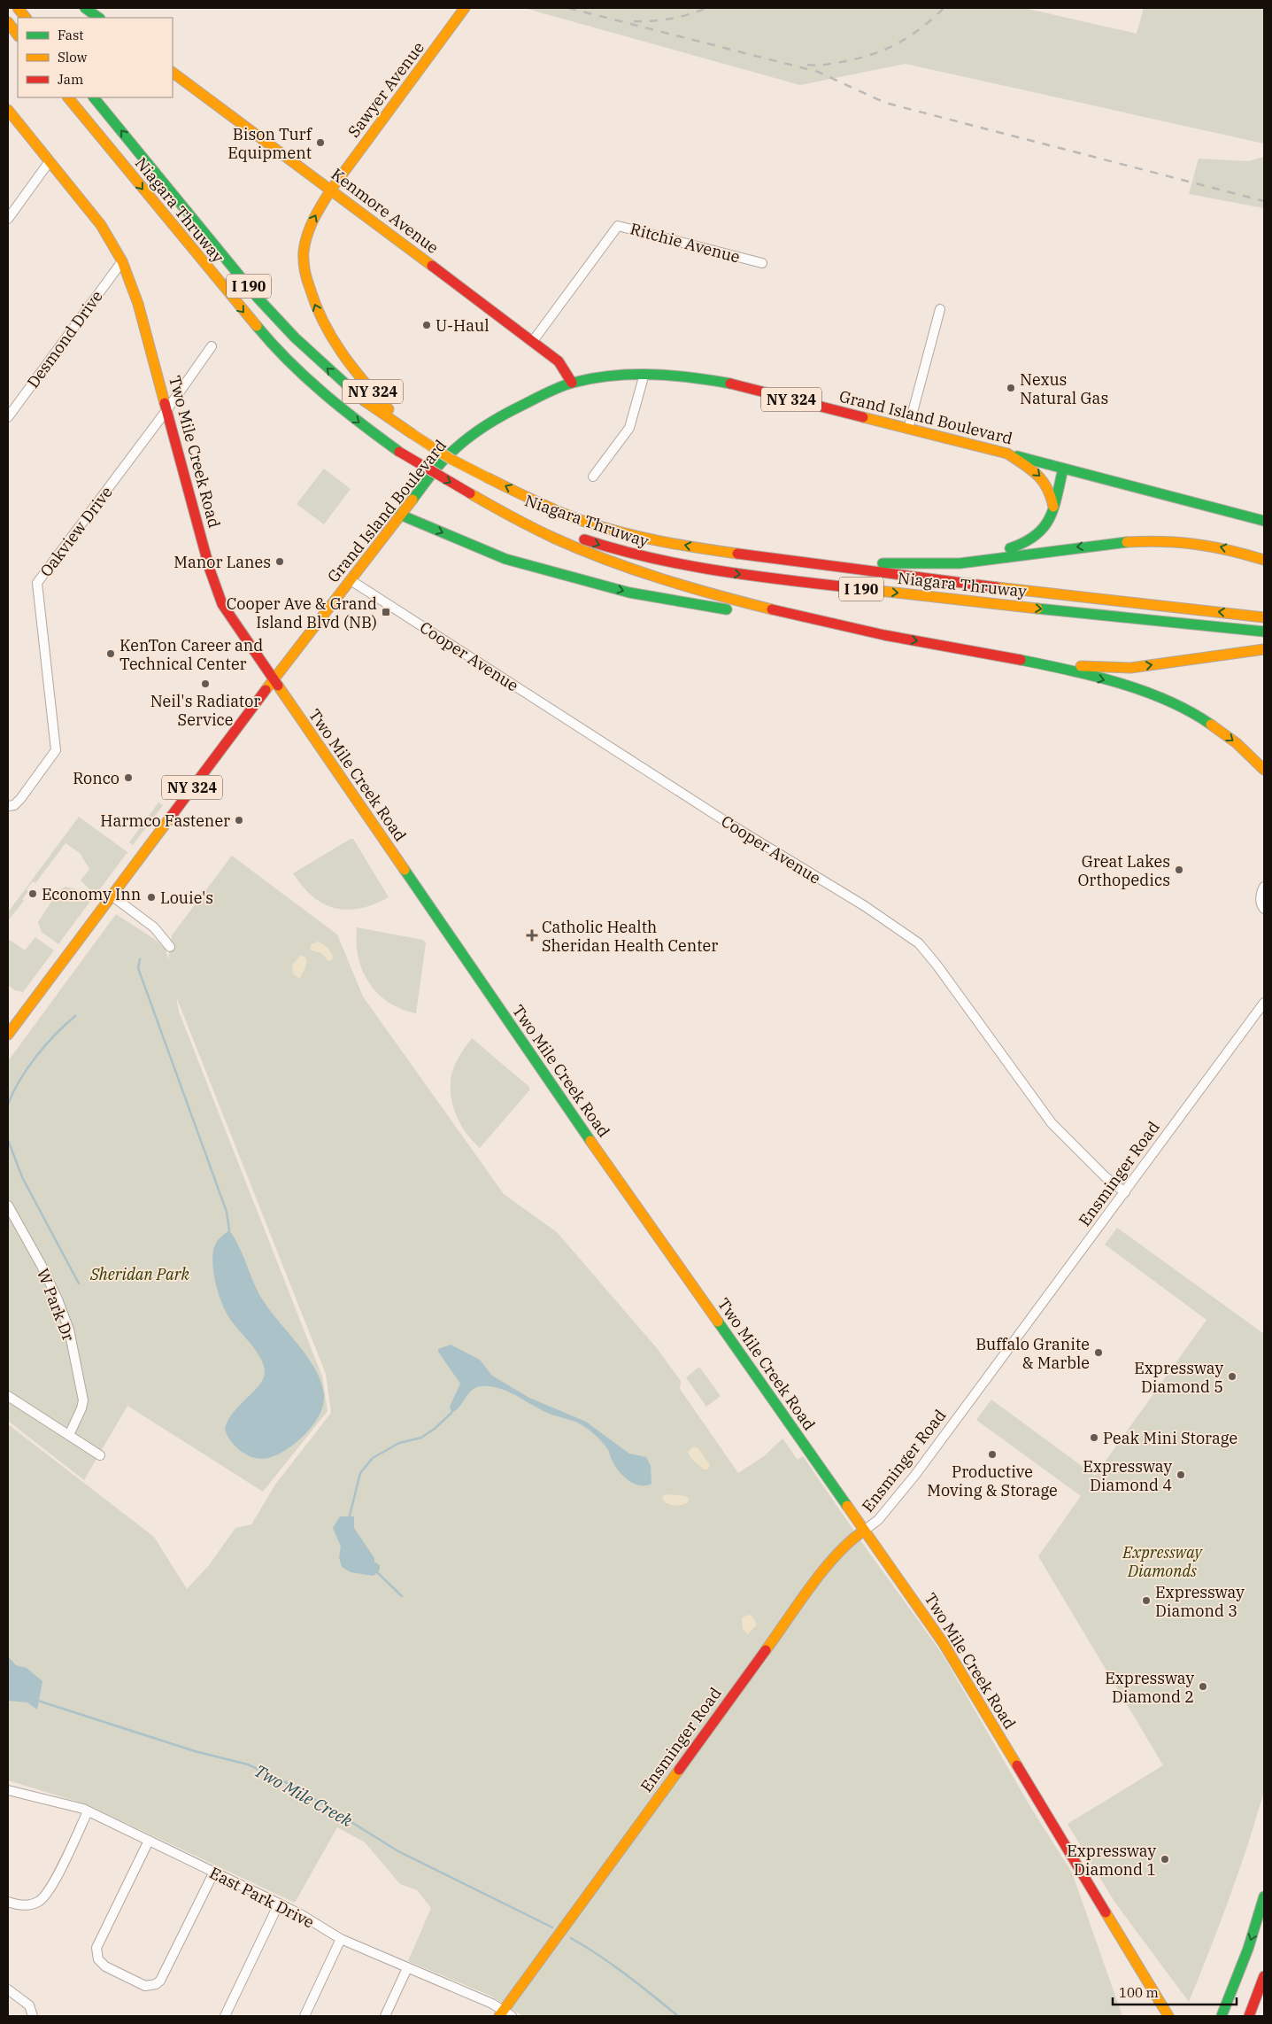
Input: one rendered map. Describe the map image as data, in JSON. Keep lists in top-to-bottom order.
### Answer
{
  "streets": {
    "main road": [
      "Sawyer Avenue",
      "Niagara Thruway",
      "Kenmore Avenue",
      "I 190",
      "NY 324",
      "Grand Island Boulevard",
      "Two Mile Creek Road",
      "Ensminger Road"
    ],
    "street": [
      "Ritchie Avenue",
      "Desmond Drive",
      "Oakview Drive",
      "Cooper Avenue",
      "W Park Dr",
      "East Park Drive"
    ]
  },
  "crossings": [
    ["Sawyer Avenue", "Kenmore Avenue"],
    ["Sawyer Avenue", "NY 324"],
    ["Niagara Thruway", "NY 324"],
    ["Kenmore Avenue", "Ritchie Avenue"],
    ["Kenmore Avenue", "NY 324"],
    ["Kenmore Avenue", "Grand Island Boulevard"],
    ["Desmond Drive", "Two Mile Creek Road"],
    ["Grand Island Boulevard", "Two Mile Creek Road"],
    ["Grand Island Boulevard", "Cooper Avenue"],
    ["Two Mile Creek Road", "Oakview Drive"],
    ["Two Mile Creek Road", "Ensminger Road"],
    ["Cooper Avenue", "Ensminger Road"],
    ["Ensminger Road", "East Park Drive"]
  ],
  "water": ["Two Mile Creek"],
  "parks": ["Sheridan Park", "Expressway Diamonds"],
  "places": {
    "other": [
      "Bison Turf Equipment",
      "U-Haul",
      "Nexus Natural Gas",
      "Manor Lanes",
      "KenTon Career and Technical Center",
      "Neil's Radiator Service",
      "Ronco",
      "Harmco Fastener",
      "Great Lakes Orthopedics",
      "Economy Inn",
      "Louie's",
      "Buffalo Granite & Marble",
      "Expressway Diamond 5",
      "Peak Mini Storage",
      "Productive Moving & Storage",
      "Expressway Diamond 4",
      "Expressway Diamond 3",
      "Expressway Diamond 2",
      "Expressway Diamond 1"
    ],
    "transit": ["Cooper Ave & Grand Island Blvd (NB)"],
    "health": ["Catholic Health Sheridan Health Center"]
  },
  "legend": ["Fast", "Slow", "Jam"],
  "scale_bar": "100 m"
}
